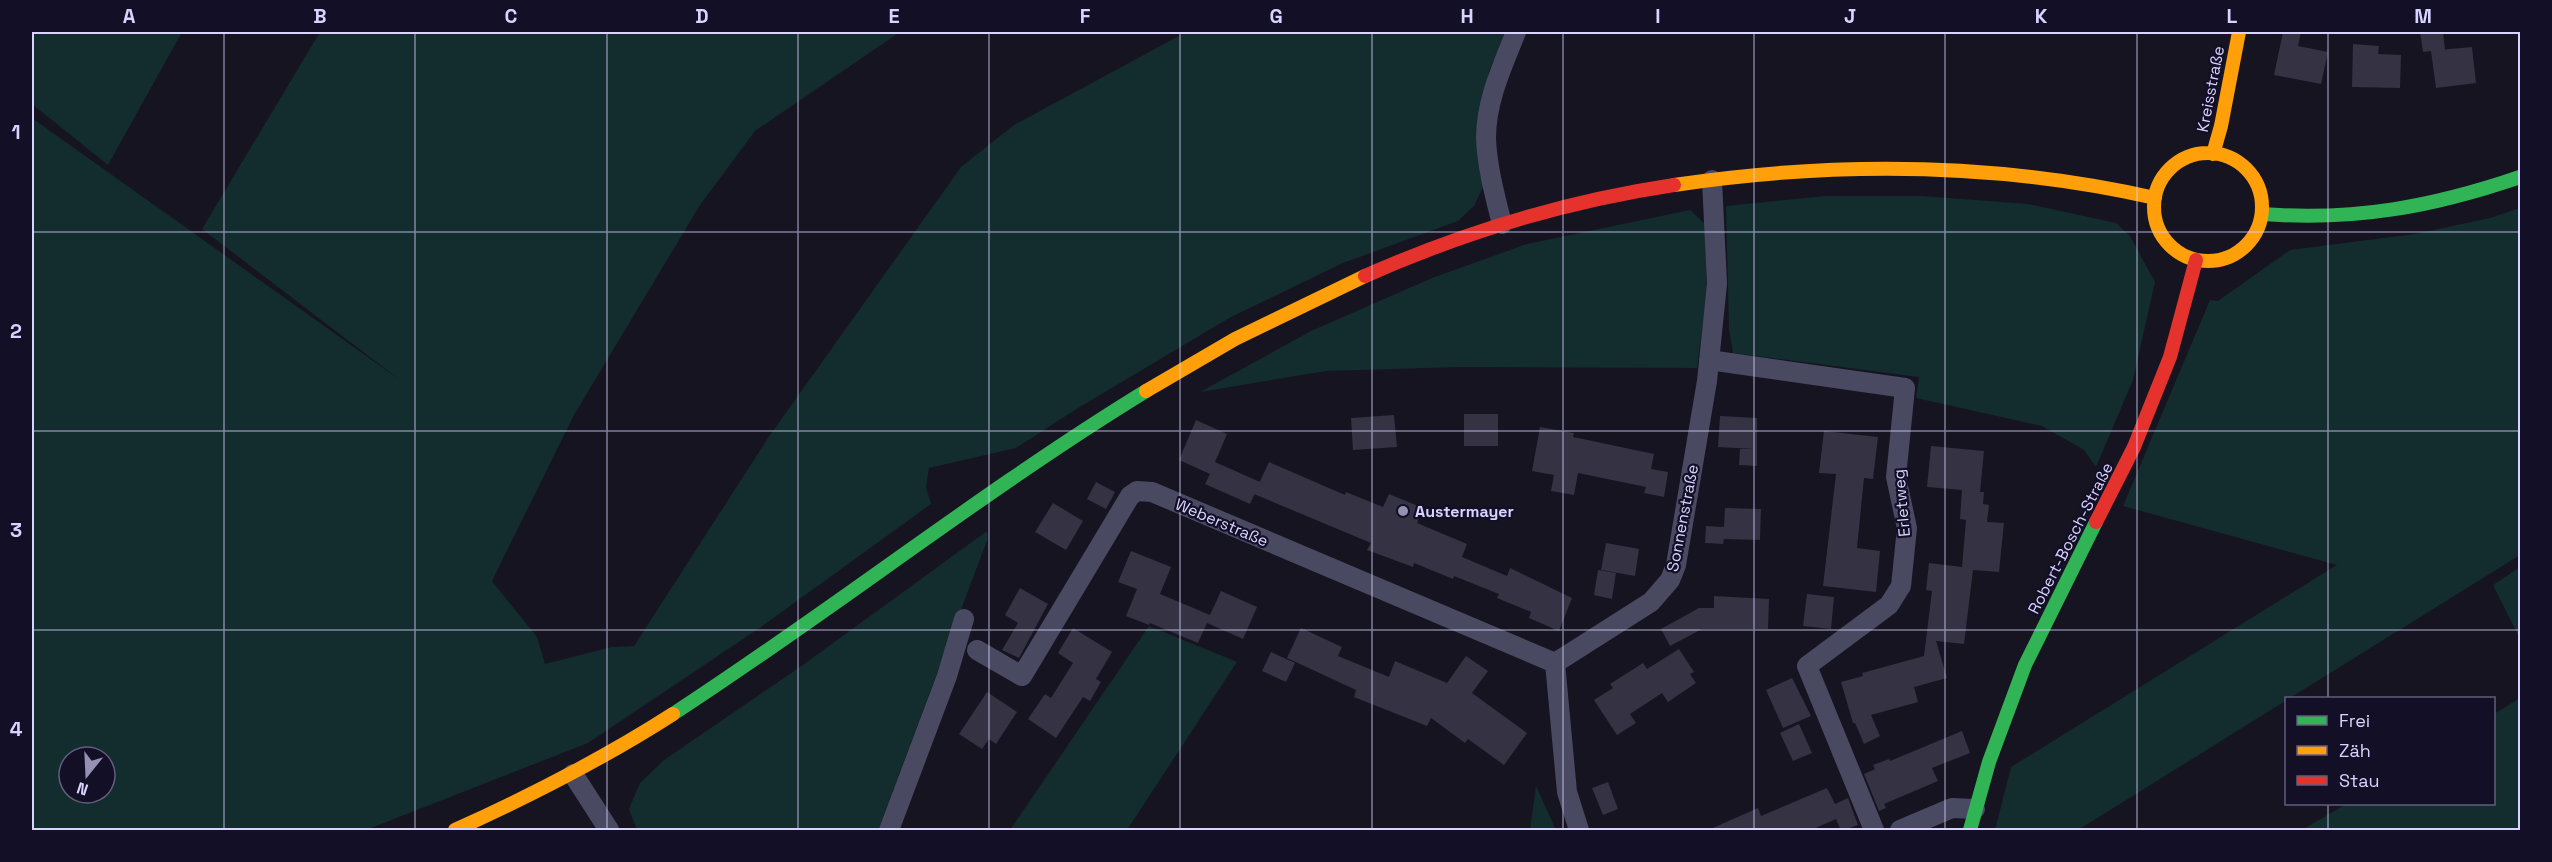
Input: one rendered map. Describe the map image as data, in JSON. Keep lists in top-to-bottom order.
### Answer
{
  "streets": {
    "street": [
      "Kreisstraße",
      "Erletweg",
      "Sonnenstraße",
      "Weberstraße",
      "Robert-Bosch-Straße"
    ]
  },
  "crossings": [
    ["Kreisstraße", "Robert-Bosch-Straße"],
    ["Erletweg", "Sonnenstraße"],
    ["Sonnenstraße", "Weberstraße"]
  ],
  "places": ["Austermayer"],
  "legend": ["Frei", "Zäh", "Stau"],
  "north": "bottom",
  "grid": {
    "columns": [
      "A",
      "B",
      "C",
      "D",
      "E",
      "F",
      "G",
      "H",
      "I",
      "J",
      "K",
      "L",
      "M"
    ],
    "rows": [
      "1",
      "2",
      "3",
      "4"
    ]
  }
}
